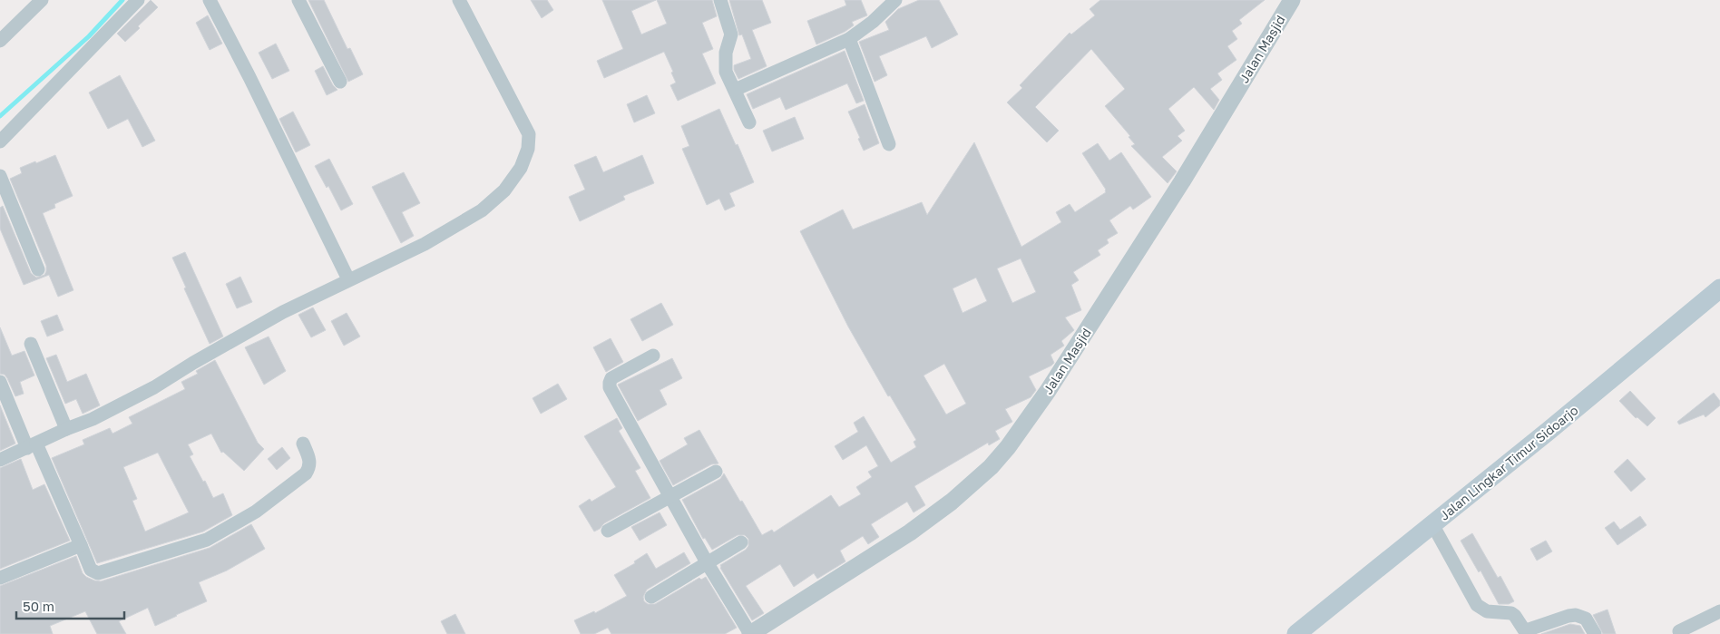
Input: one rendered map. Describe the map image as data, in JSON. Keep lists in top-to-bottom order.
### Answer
{
  "streets": {
    "main road": ["Jalan Lingkar Timur Sidoarjo"],
    "street": ["Jalan Masjid"]
  },
  "scale_bar": "50 m"
}
